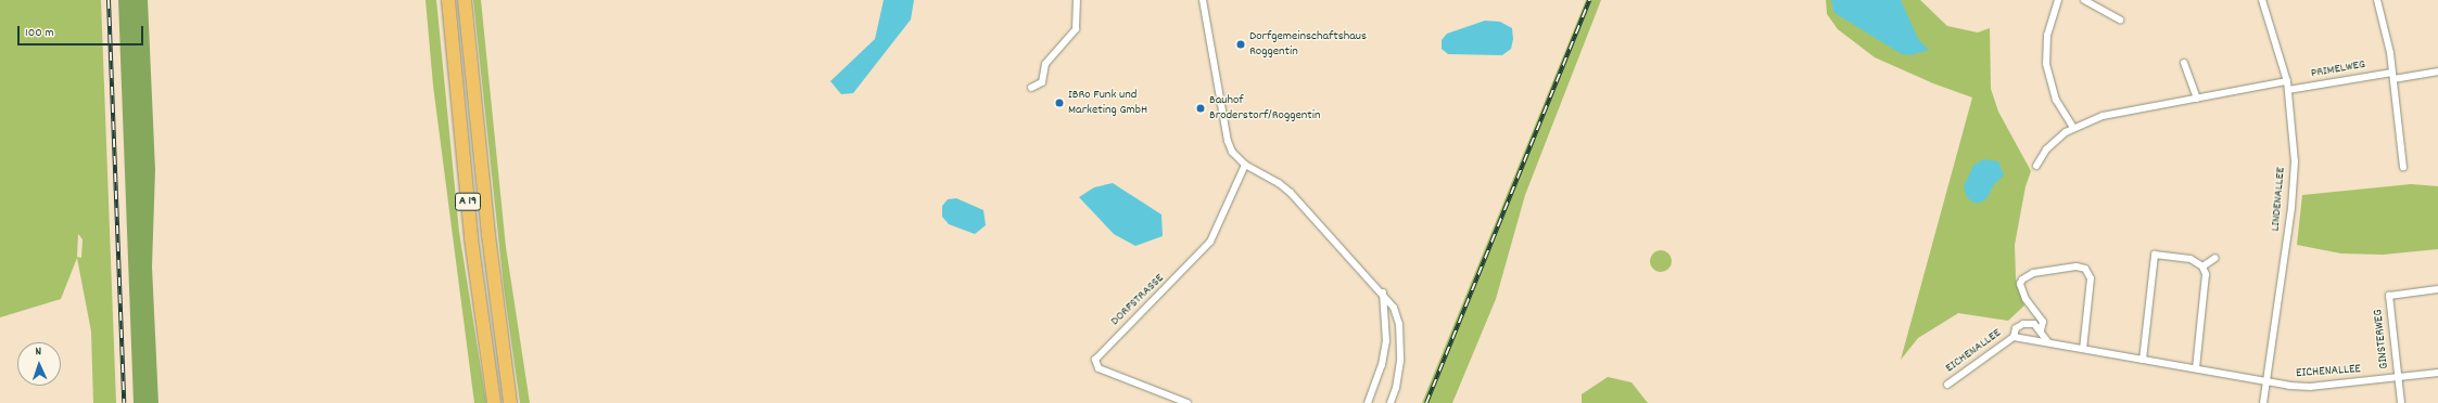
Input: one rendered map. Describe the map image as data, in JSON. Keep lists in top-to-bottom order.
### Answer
{
  "streets": {
    "highway": ["A 19"],
    "street": [
      "PRIMELWEG",
      "LINDENALLEE",
      "DORFSTRASSE",
      "GINSTERWEG",
      "EICHENALLEE"
    ]
  },
  "crossings": [
    ["PRIMELWEG", "LINDENALLEE"],
    ["LINDENALLEE", "EICHENALLEE"],
    ["GINSTERWEG", "EICHENALLEE"]
  ],
  "places": ["Dorfgemeinschaftshaus Roggentin", "IBRo Funk und Marketing GmbH", "Bauhof Broderstorf/Roggentin"],
  "scale_bar": "100 m",
  "north": "top"
}
